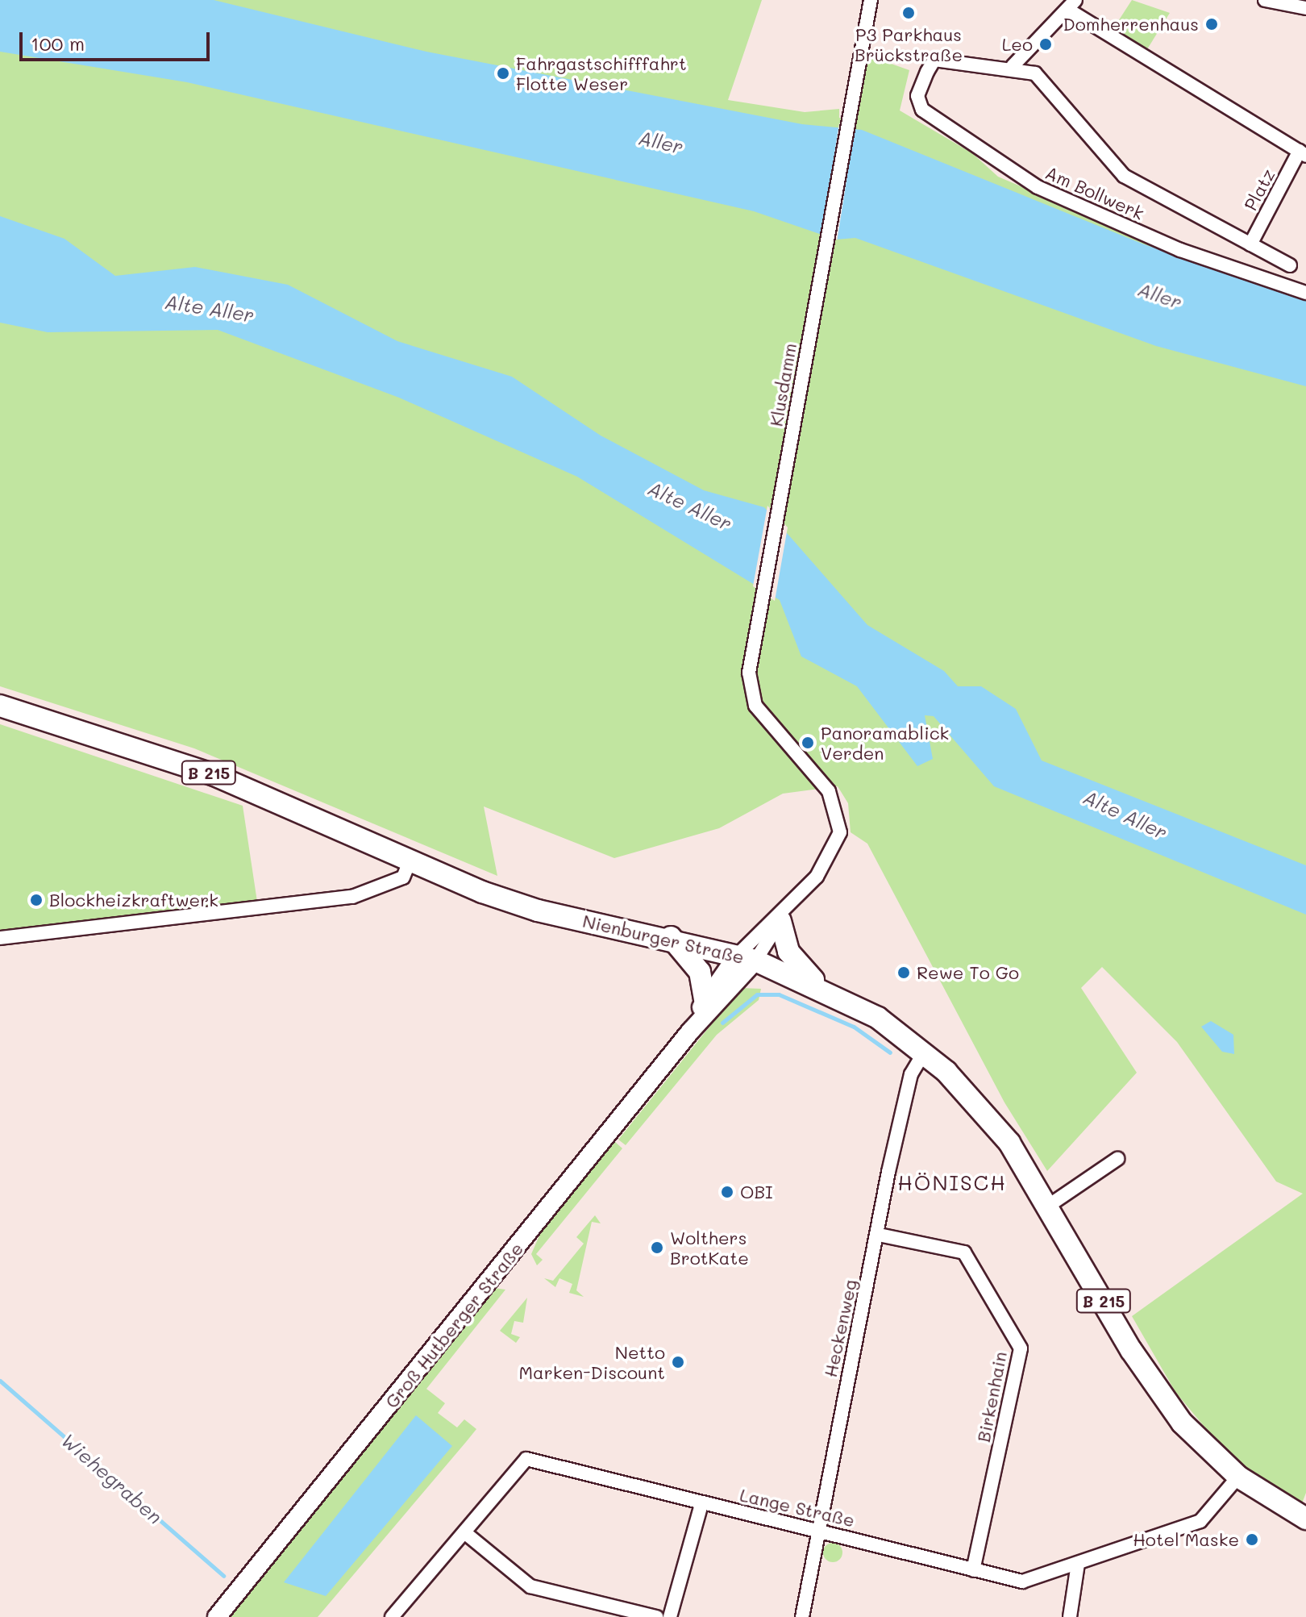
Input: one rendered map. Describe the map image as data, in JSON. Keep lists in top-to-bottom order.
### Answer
{
  "streets": {
    "main road": ["B 215", "Nienburger Straße", "Groß Hutberger Straße"],
    "street": [
      "Platz",
      "Am Bollwerk",
      "Klusdamm",
      "Heckenweg",
      "Birkenhain",
      "Lange Straße"
    ]
  },
  "crossings": [
    ["Klusdamm", "Groß Hutberger Straße"],
    ["Nienburger Straße", "Groß Hutberger Straße"],
    ["Nienburger Straße", "Heckenweg"],
    ["Nienburger Straße", "Lange Straße"],
    ["Heckenweg", "Birkenhain"],
    ["Heckenweg", "Lange Straße"],
    ["Birkenhain", "Lange Straße"]
  ],
  "districts": ["HÖNISCH"],
  "water": ["Aller", "Alte Aller", "Wiehegraben"],
  "places": [
    "P3 Parkhaus Brückstraße",
    "Domherrenhaus",
    "Leo",
    "Fahrgastschifffahrt Flotte Weser",
    "Panoramablick Verden",
    "Blockheizkraftwerk",
    "Rewe To Go",
    "OBI",
    "Wolthers BrotKate",
    "Netto Marken-Discount",
    "Hotel Maske"
  ],
  "scale_bar": "100 m"
}
